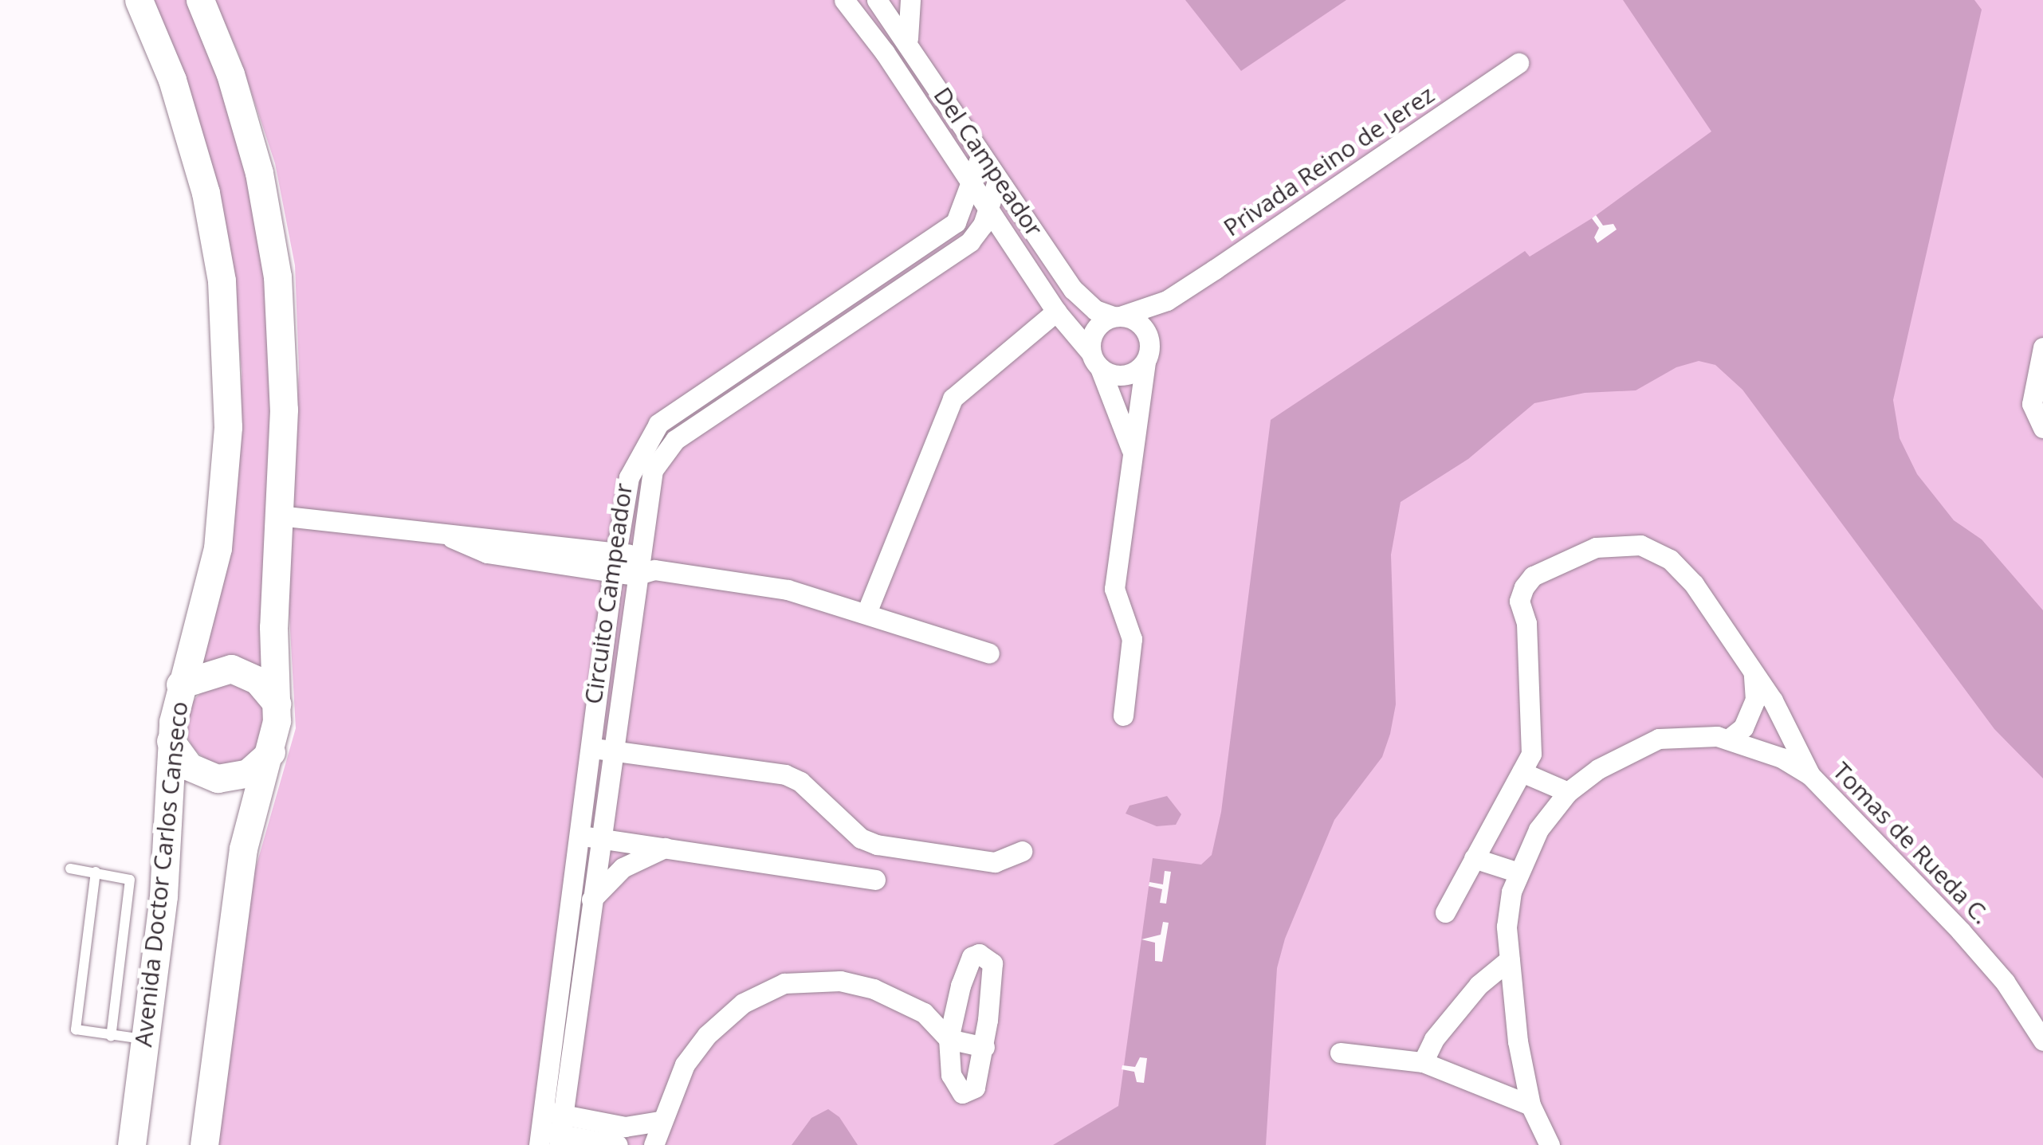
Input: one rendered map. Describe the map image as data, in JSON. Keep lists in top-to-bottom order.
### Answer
{
  "streets": {
    "main road": ["Avenida Doctor Carlos Canseco"],
    "street": [
      "Privada Reino de Jerez",
      "Del Campeador",
      "Circuito Campeador",
      "Tomas de Rueda C."
    ]
  },
  "crossings": [
    ["Privada Reino de Jerez", "Del Campeador"],
    ["Del Campeador", "Circuito Campeador"]
  ]
}
